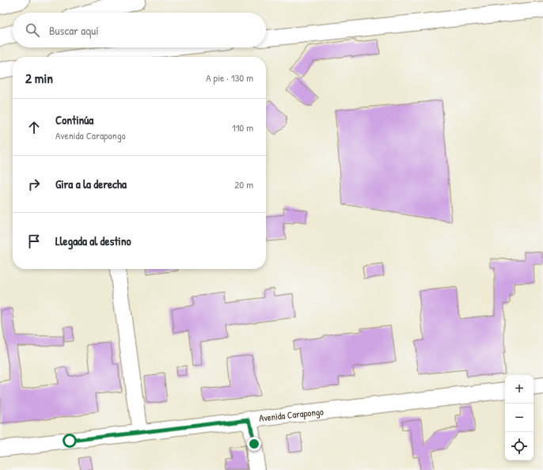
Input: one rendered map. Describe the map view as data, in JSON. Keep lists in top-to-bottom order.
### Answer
{
  "streets": {
    "street": ["Avenida Carapongo"]
  },
  "page": {
    "search": "Buscar aquí",
    "heading": ["2 min", "A pie · 130 m"],
    "list": [
      ["Continúa", "Avenida Carapongo", "110 m"],
      ["Gira a la derecha", "20 m"],
      "Llegada al destino"
    ],
    "map_buttons": ["+", "−"]
  }
}
